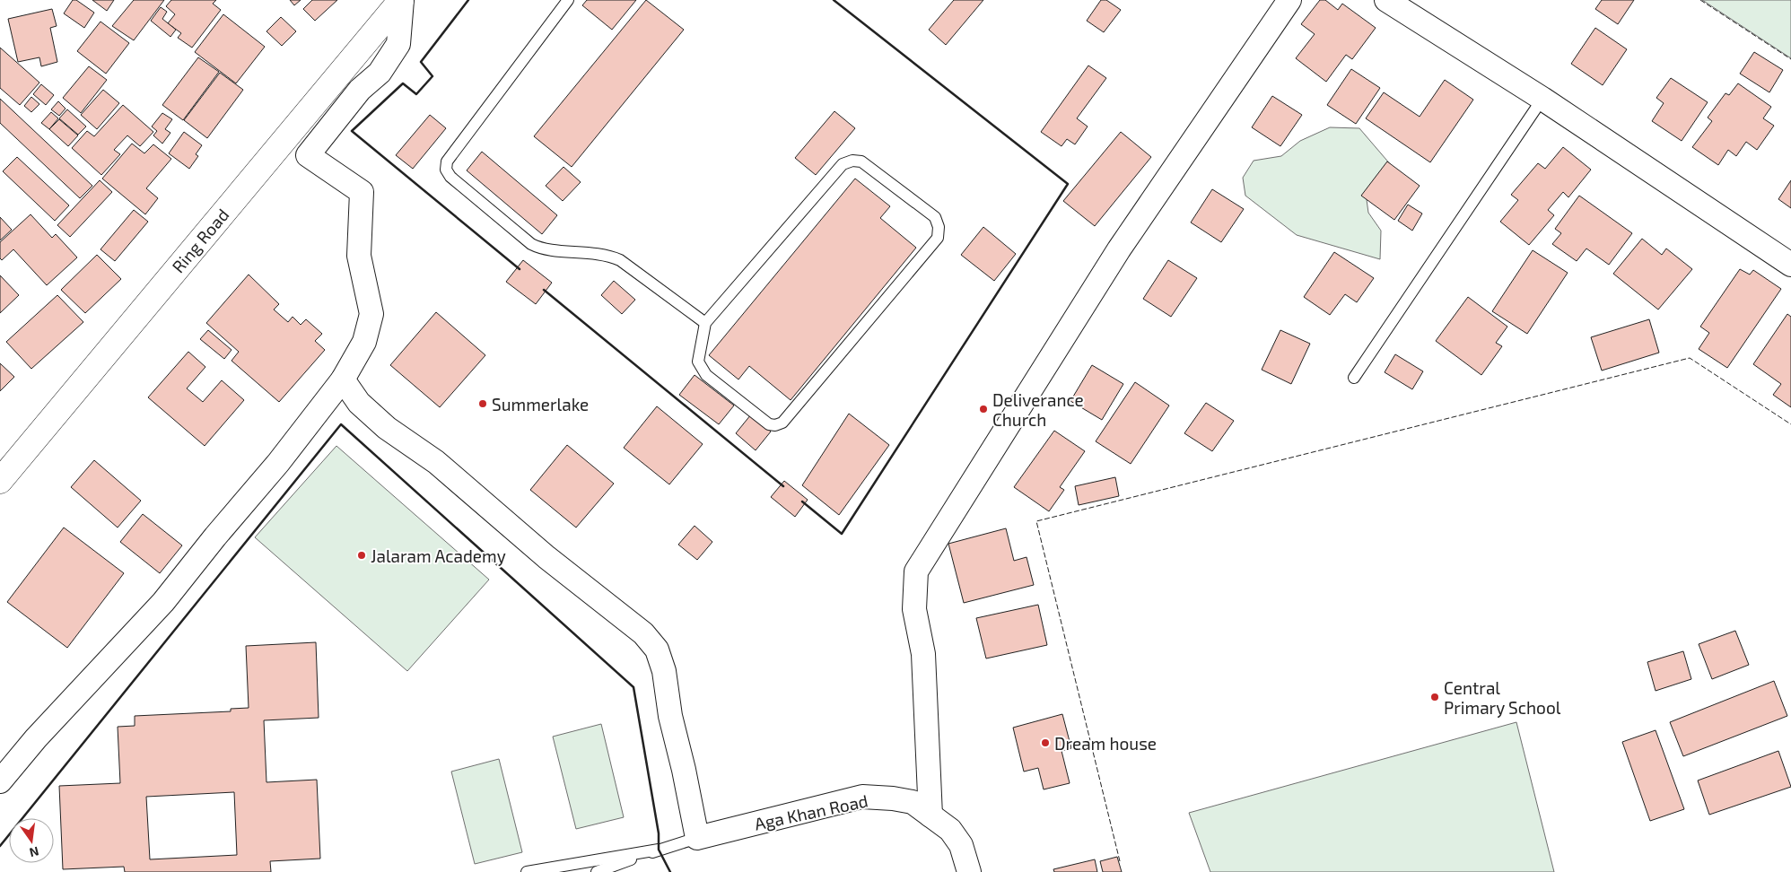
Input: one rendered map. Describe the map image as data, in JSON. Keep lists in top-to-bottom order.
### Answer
{
  "streets": {
    "main road": ["Ring Road"],
    "street": ["Aga Khan Road"]
  },
  "places": [
    "Summerlake",
    "Deliverance Church",
    "Jalaram Academy",
    "Central Primary School",
    "Dream house"
  ],
  "north": "bottom"
}
